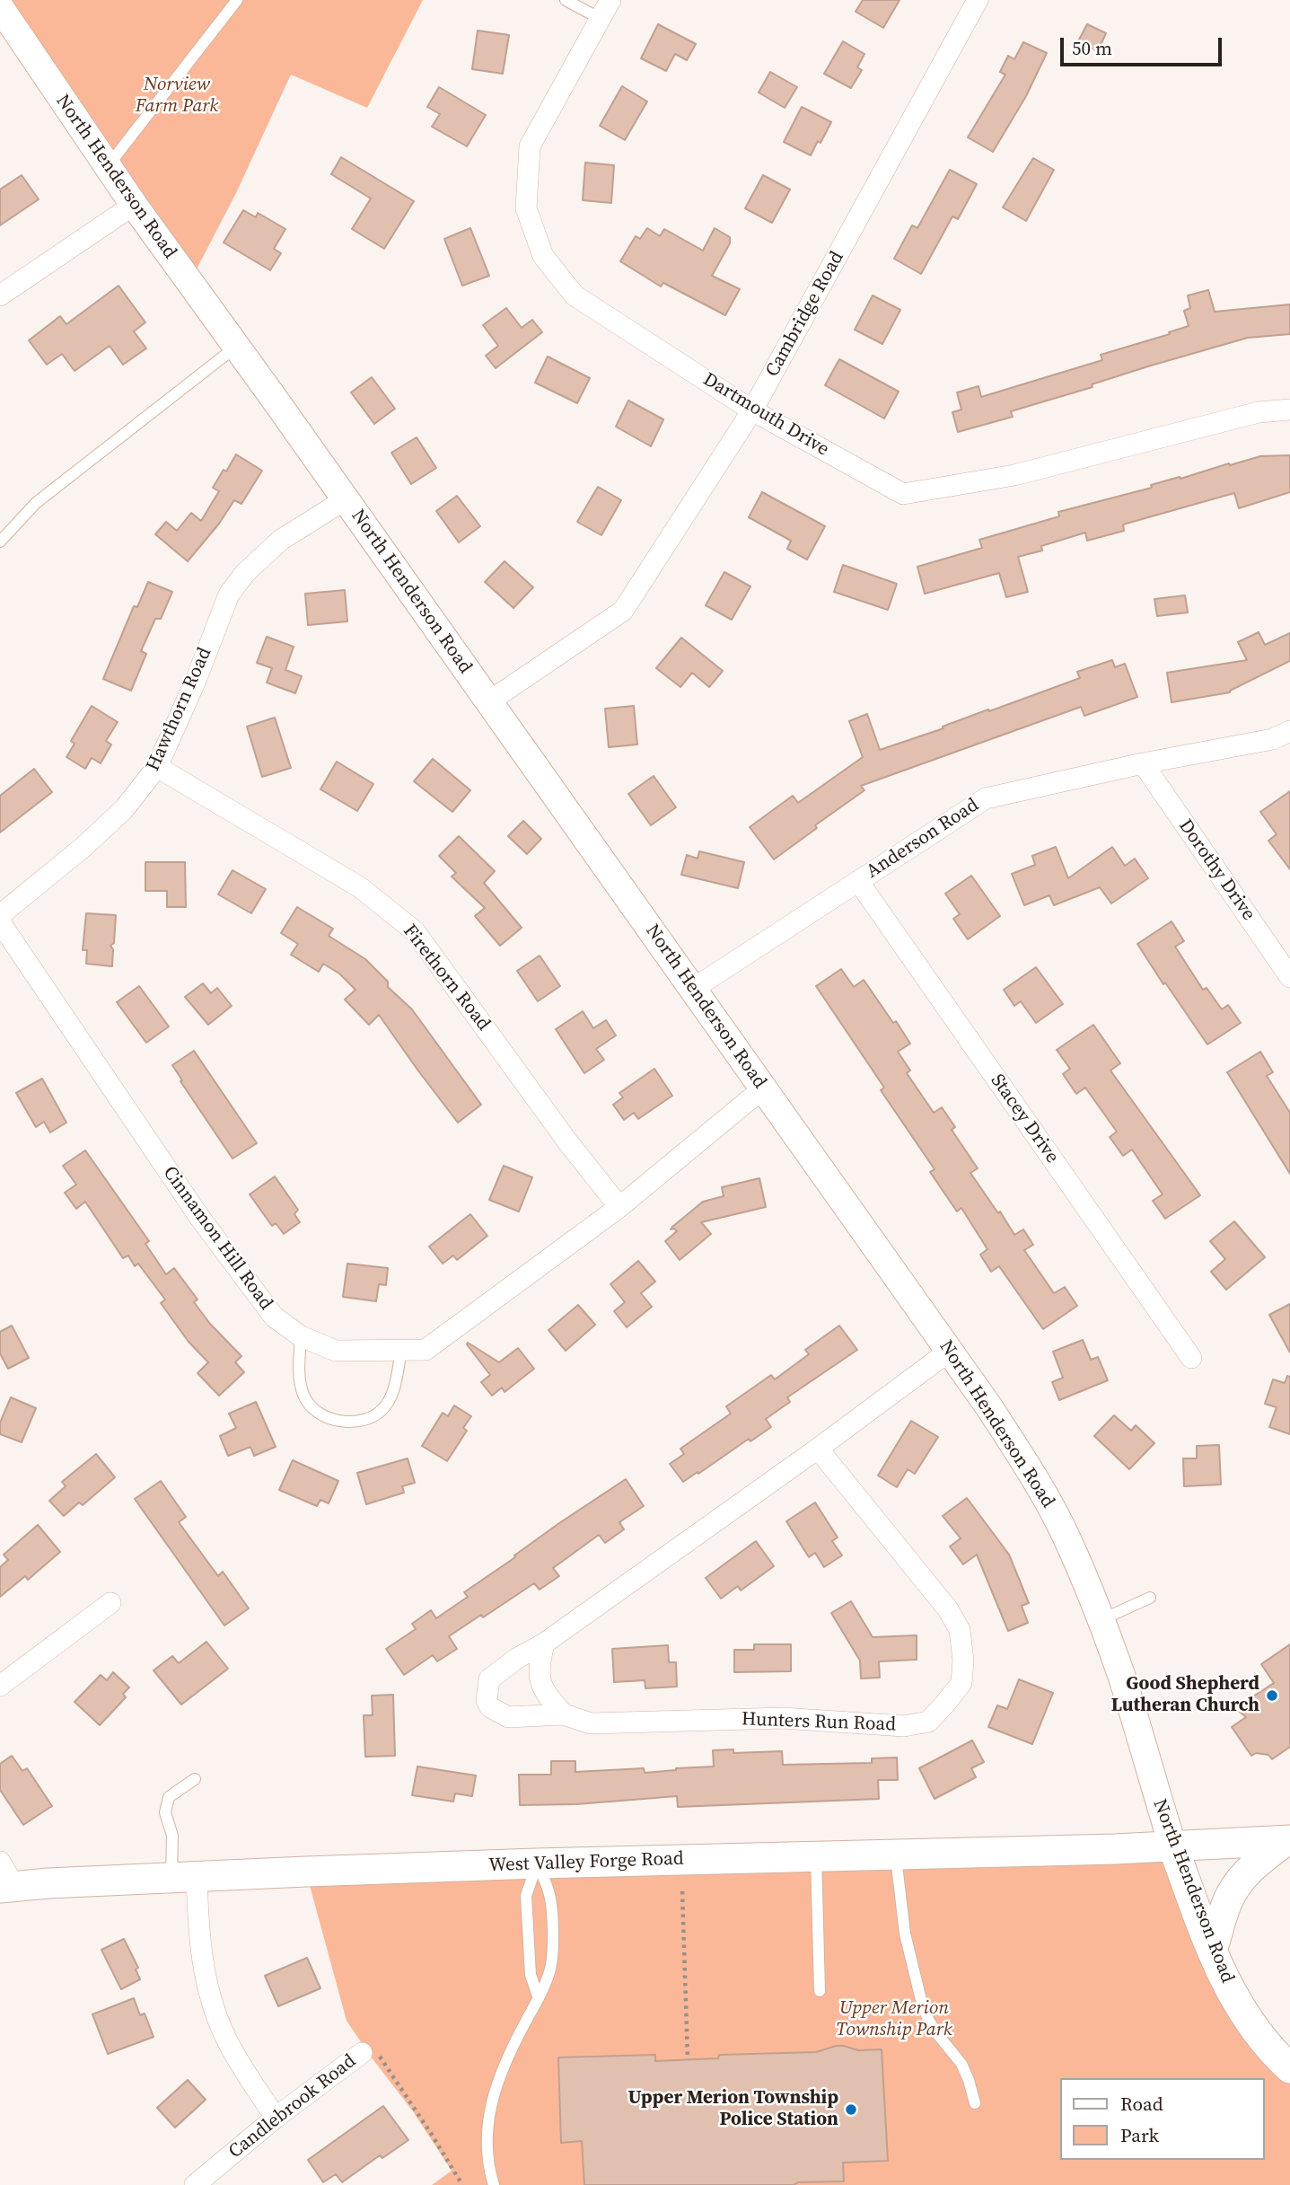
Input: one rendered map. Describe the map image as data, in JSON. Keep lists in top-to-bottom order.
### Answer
{
  "streets": {
    "main road": ["North Henderson Road", "West Valley Forge Road"],
    "street": [
      "Cambridge Road",
      "Dartmouth Drive",
      "Hawthorn Road",
      "Anderson Road",
      "Dorothy Drive",
      "Firethorn Road",
      "Stacey Drive",
      "Cinnamon Hill Road",
      "Hunters Run Road",
      "Candlebrook Road"
    ]
  },
  "crossings": [
    ["North Henderson Road", "Cambridge Road"],
    ["North Henderson Road", "Hawthorn Road"],
    ["North Henderson Road", "Anderson Road"],
    ["North Henderson Road", "Cinnamon Hill Road"],
    ["North Henderson Road", "Hunters Run Road"],
    ["North Henderson Road", "West Valley Forge Road"],
    ["Cambridge Road", "Dartmouth Drive"],
    ["Hawthorn Road", "Firethorn Road"],
    ["Anderson Road", "Dorothy Drive"],
    ["Anderson Road", "Stacey Drive"],
    ["Firethorn Road", "Cinnamon Hill Road"]
  ],
  "parks": ["Norview Farm Park", "Upper Merion Township Park"],
  "places": ["Good Shepherd Lutheran Church", "Upper Merion Township Police Station"],
  "legend": ["Road", "Park"],
  "scale_bar": "50 m"
}
